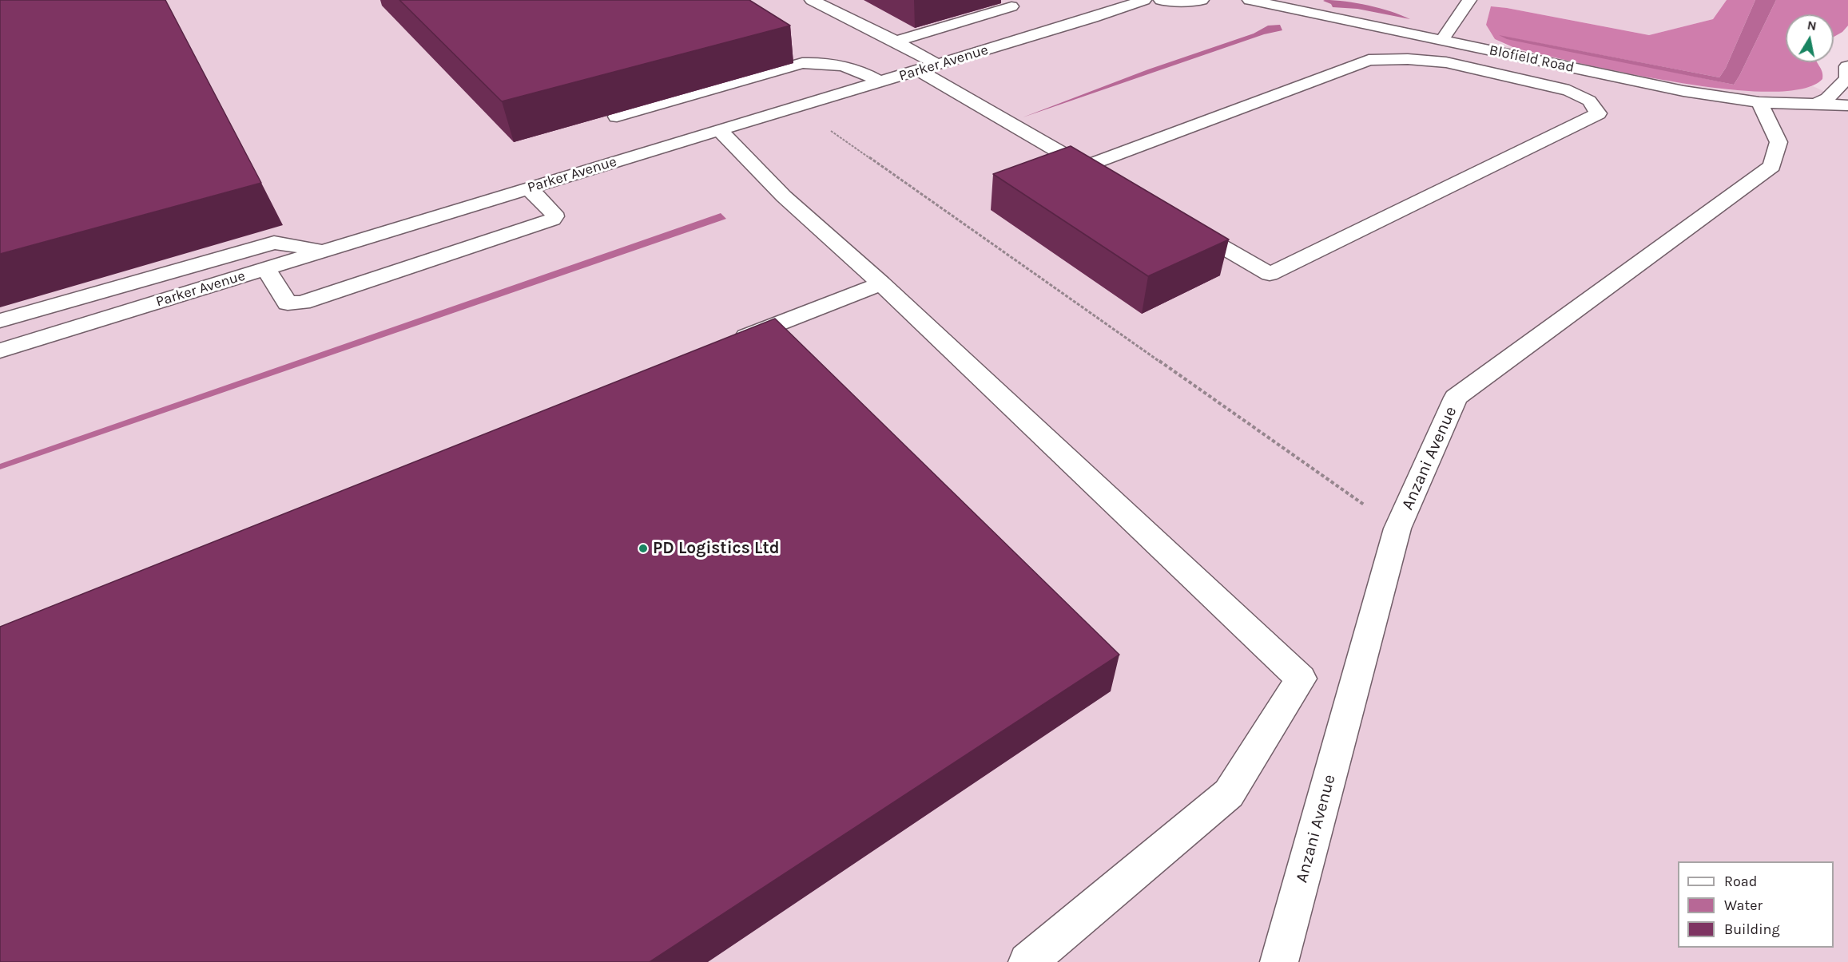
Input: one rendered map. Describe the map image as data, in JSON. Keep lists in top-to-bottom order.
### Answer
{
  "streets": {
    "street": ["Blofield Road", "Parker Avenue", "Anzani Avenue"]
  },
  "crossings": [
    ["Blofield Road", "Anzani Avenue"]
  ],
  "places": ["PD Logistics Ltd"],
  "legend": ["Road", "Water", "Building"],
  "north": "top"
}
